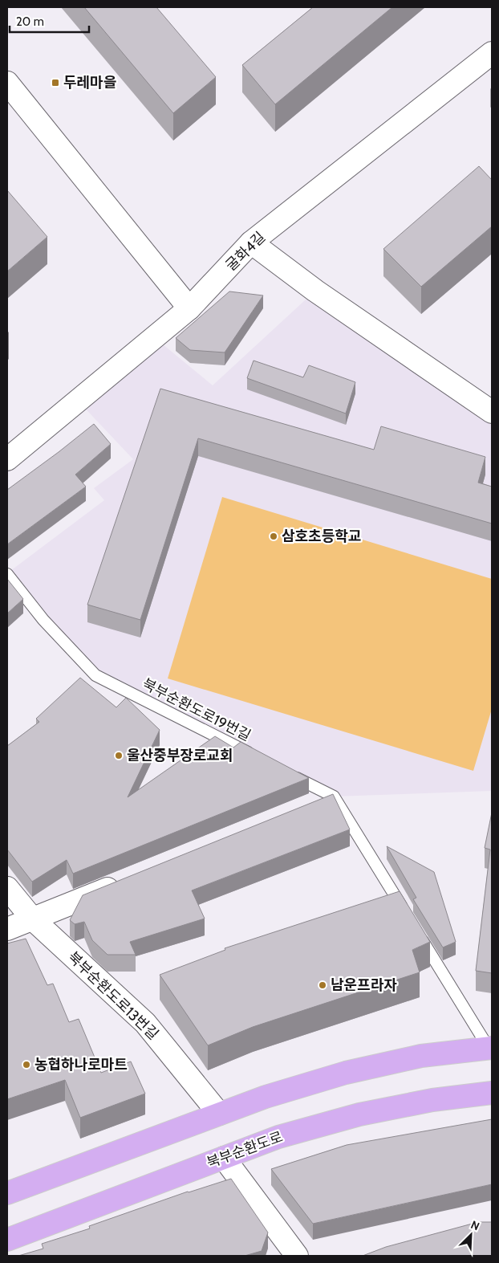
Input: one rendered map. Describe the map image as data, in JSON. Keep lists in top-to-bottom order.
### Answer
{
  "streets": {
    "main road": ["북부순환도로"],
    "street": ["굴화4길", "북부순환도로13번길"],
    "lane": ["북부순환도로19번길"]
  },
  "places": {
    "transit": ["두레마을"],
    "other": [
      "삼호초등학교",
      "울산중부장로교회",
      "남운프라자",
      "농협하나로마트"
    ]
  },
  "scale_bar": "20 m",
  "north": "top right"
}
